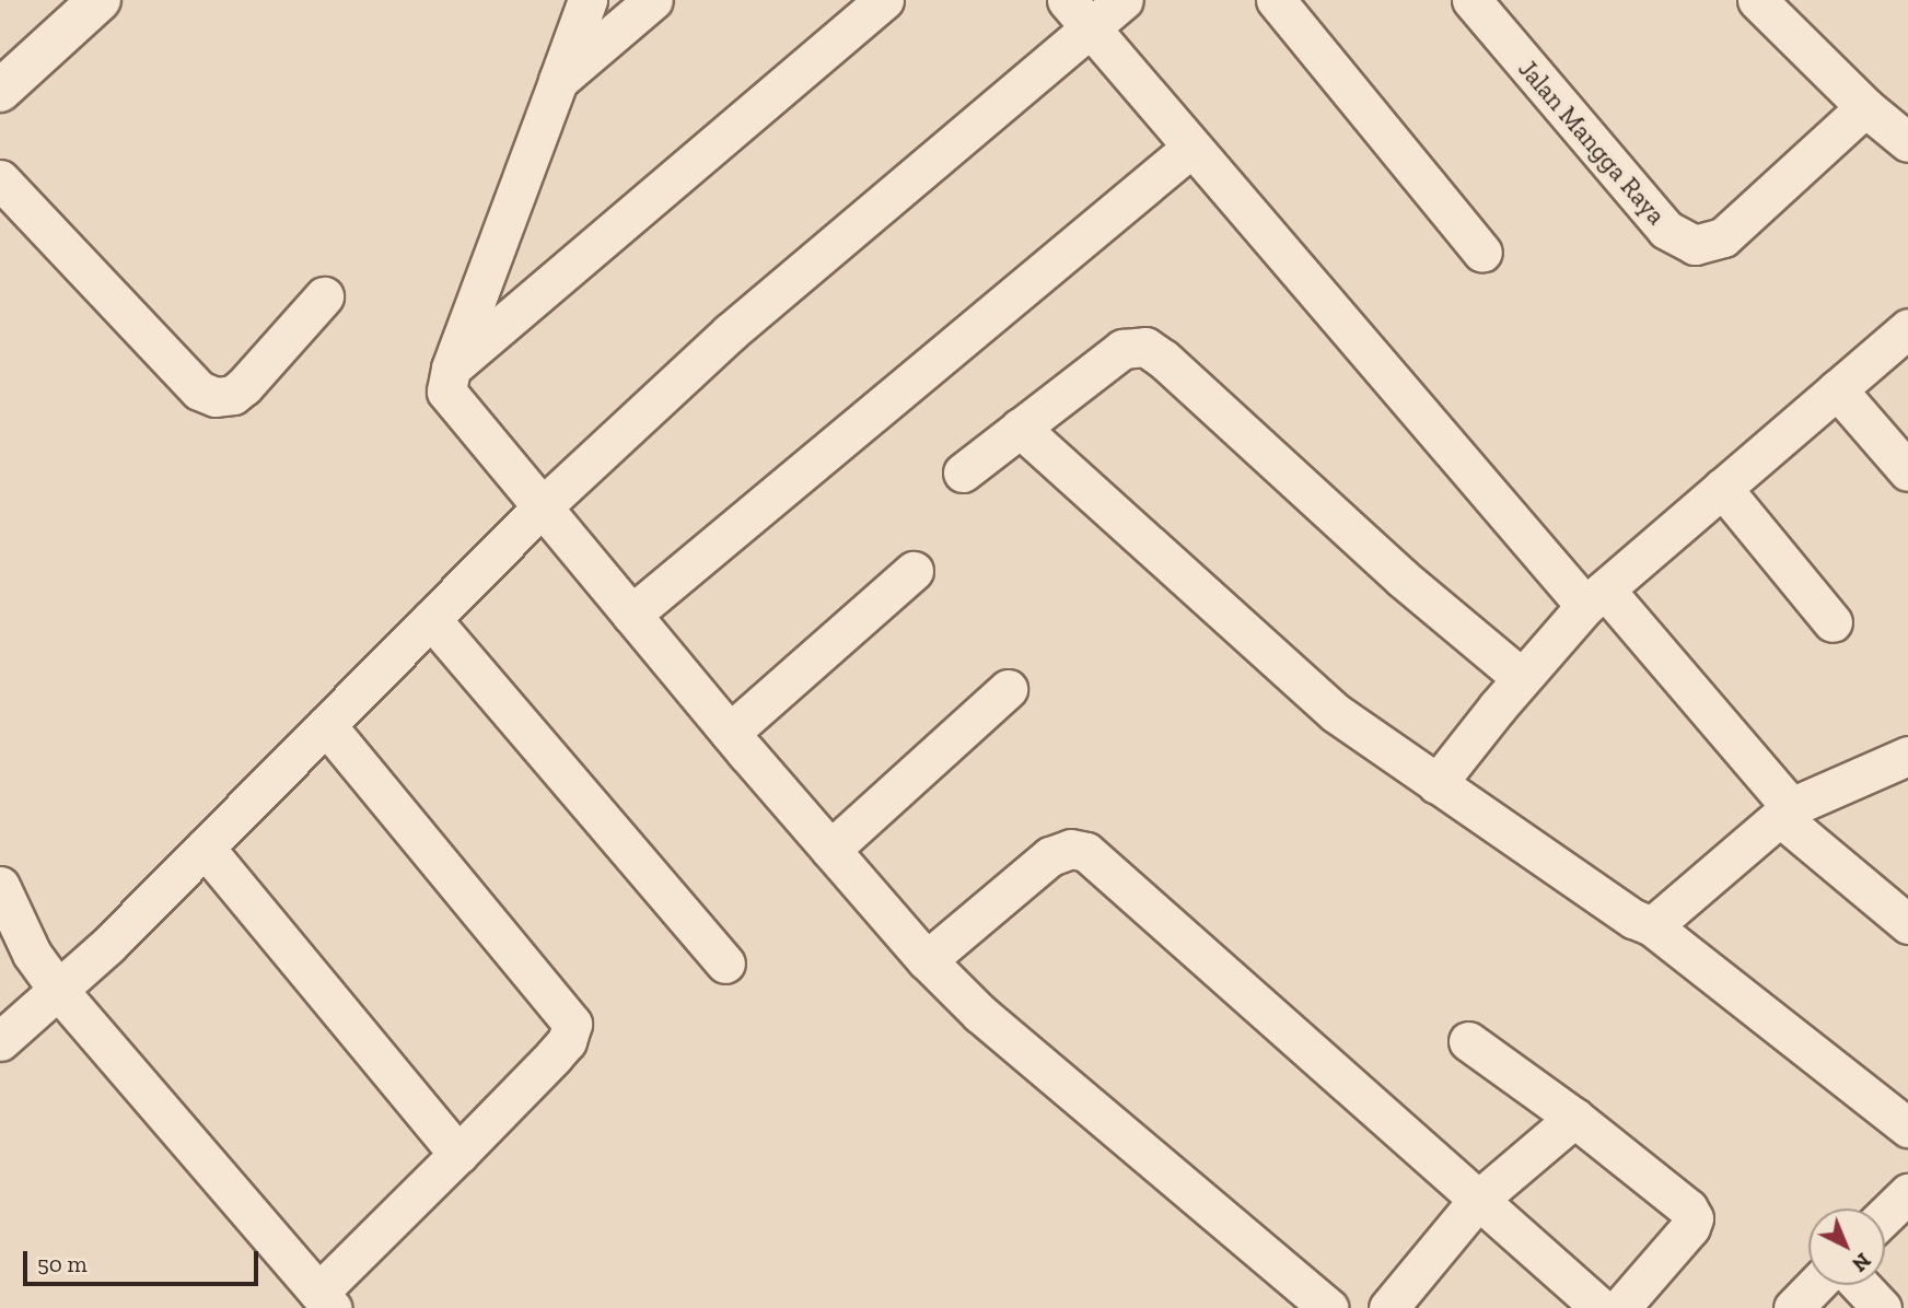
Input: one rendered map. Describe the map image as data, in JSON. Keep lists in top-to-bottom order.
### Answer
{
  "streets": {
    "street": ["Jalan Mangga Raya"]
  },
  "scale_bar": "50 m",
  "north": "bottom right"
}
